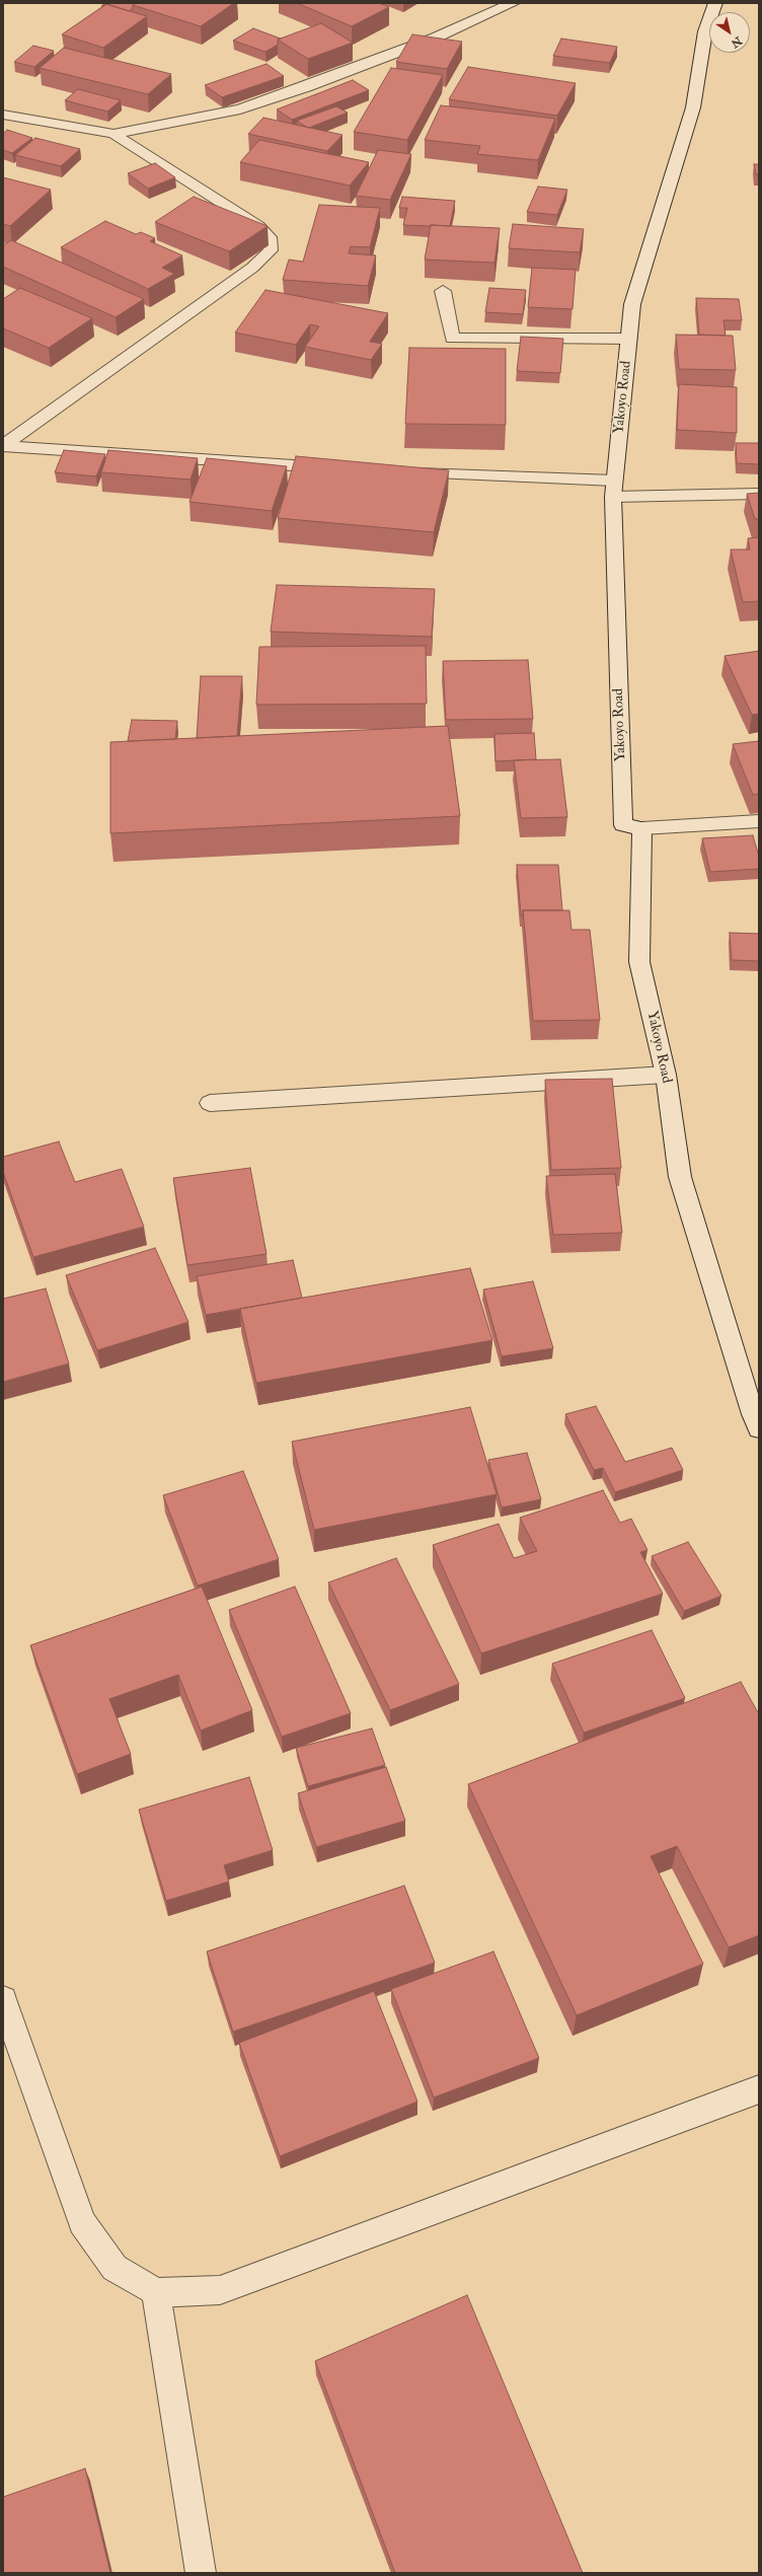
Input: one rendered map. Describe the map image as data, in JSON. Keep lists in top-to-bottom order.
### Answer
{
  "streets": {
    "street": ["Yakoyo Road"]
  },
  "north": "bottom right"
}
